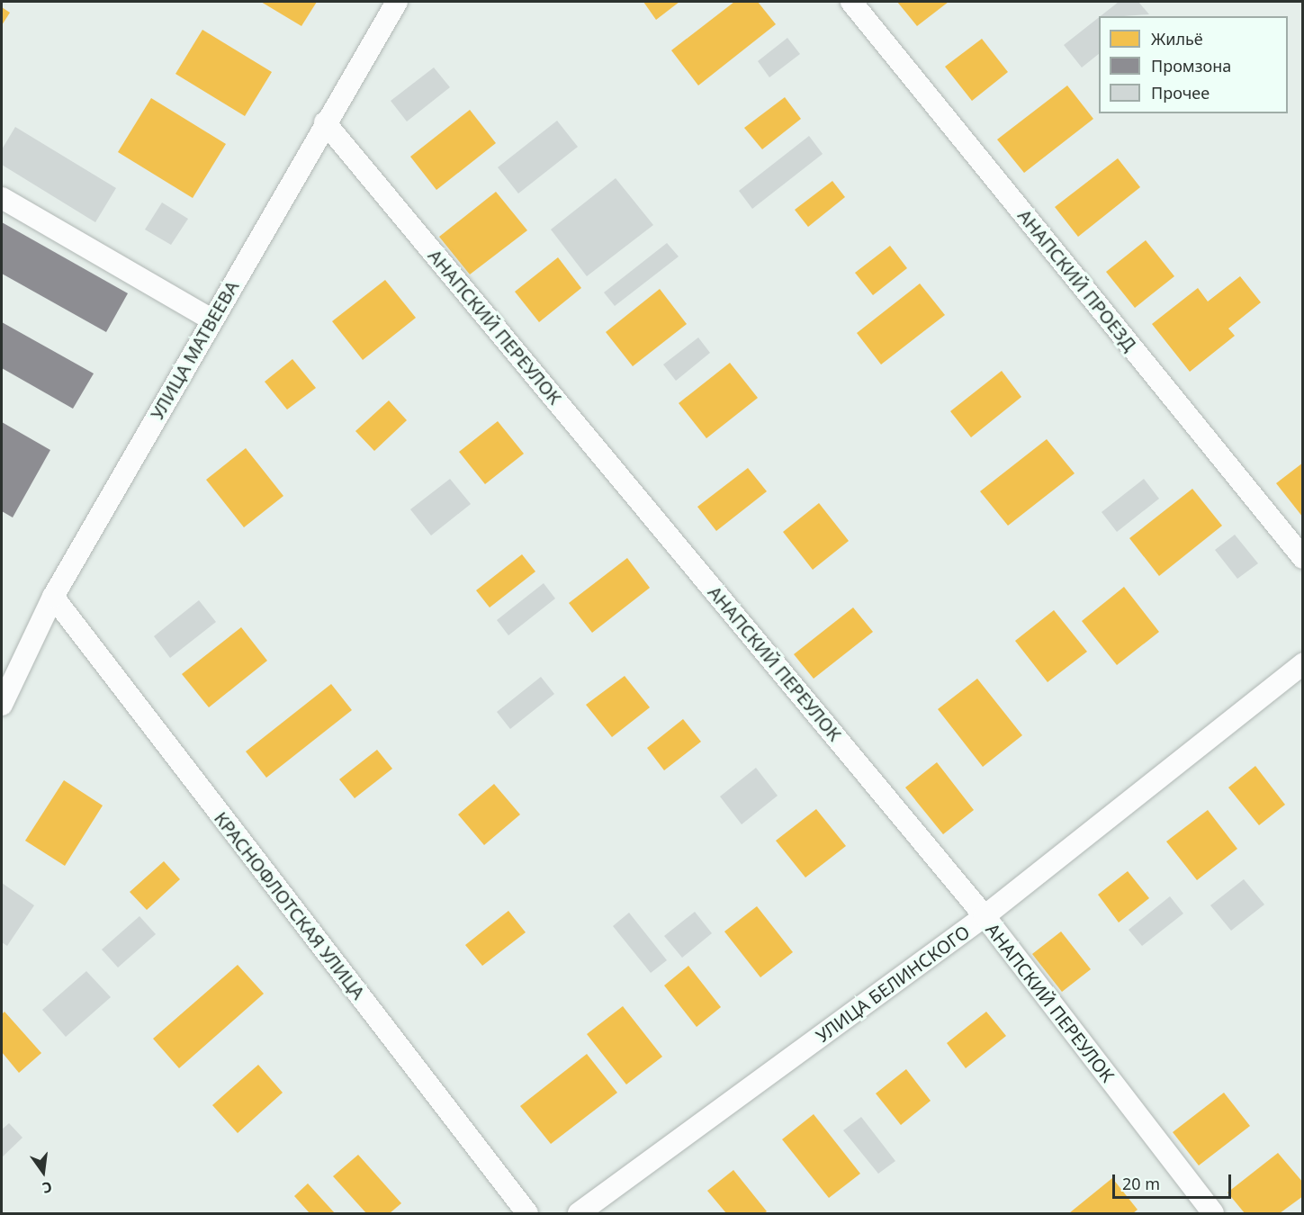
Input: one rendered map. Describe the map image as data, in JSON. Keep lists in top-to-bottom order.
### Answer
{
  "streets": {
    "lane": [
      "АНАПСКИЙ ПРОЕЗД",
      "АНАПСКИЙ ПЕРЕУЛОК",
      "УЛИЦА МАТВЕЕВА",
      "КРАСНОФЛОТСКАЯ УЛИЦА",
      "УЛИЦА БЕЛИНСКОГО"
    ]
  },
  "crossings": [
    ["АНАПСКИЙ ПЕРЕУЛОК", "УЛИЦА МАТВЕЕВА"],
    ["АНАПСКИЙ ПЕРЕУЛОК", "УЛИЦА БЕЛИНСКОГО"],
    ["УЛИЦА МАТВЕЕВА", "КРАСНОФЛОТСКАЯ УЛИЦА"]
  ],
  "legend": ["Жильё", "Промзона", "Прочее"],
  "scale_bar": "20 m",
  "north": "bottom"
}
